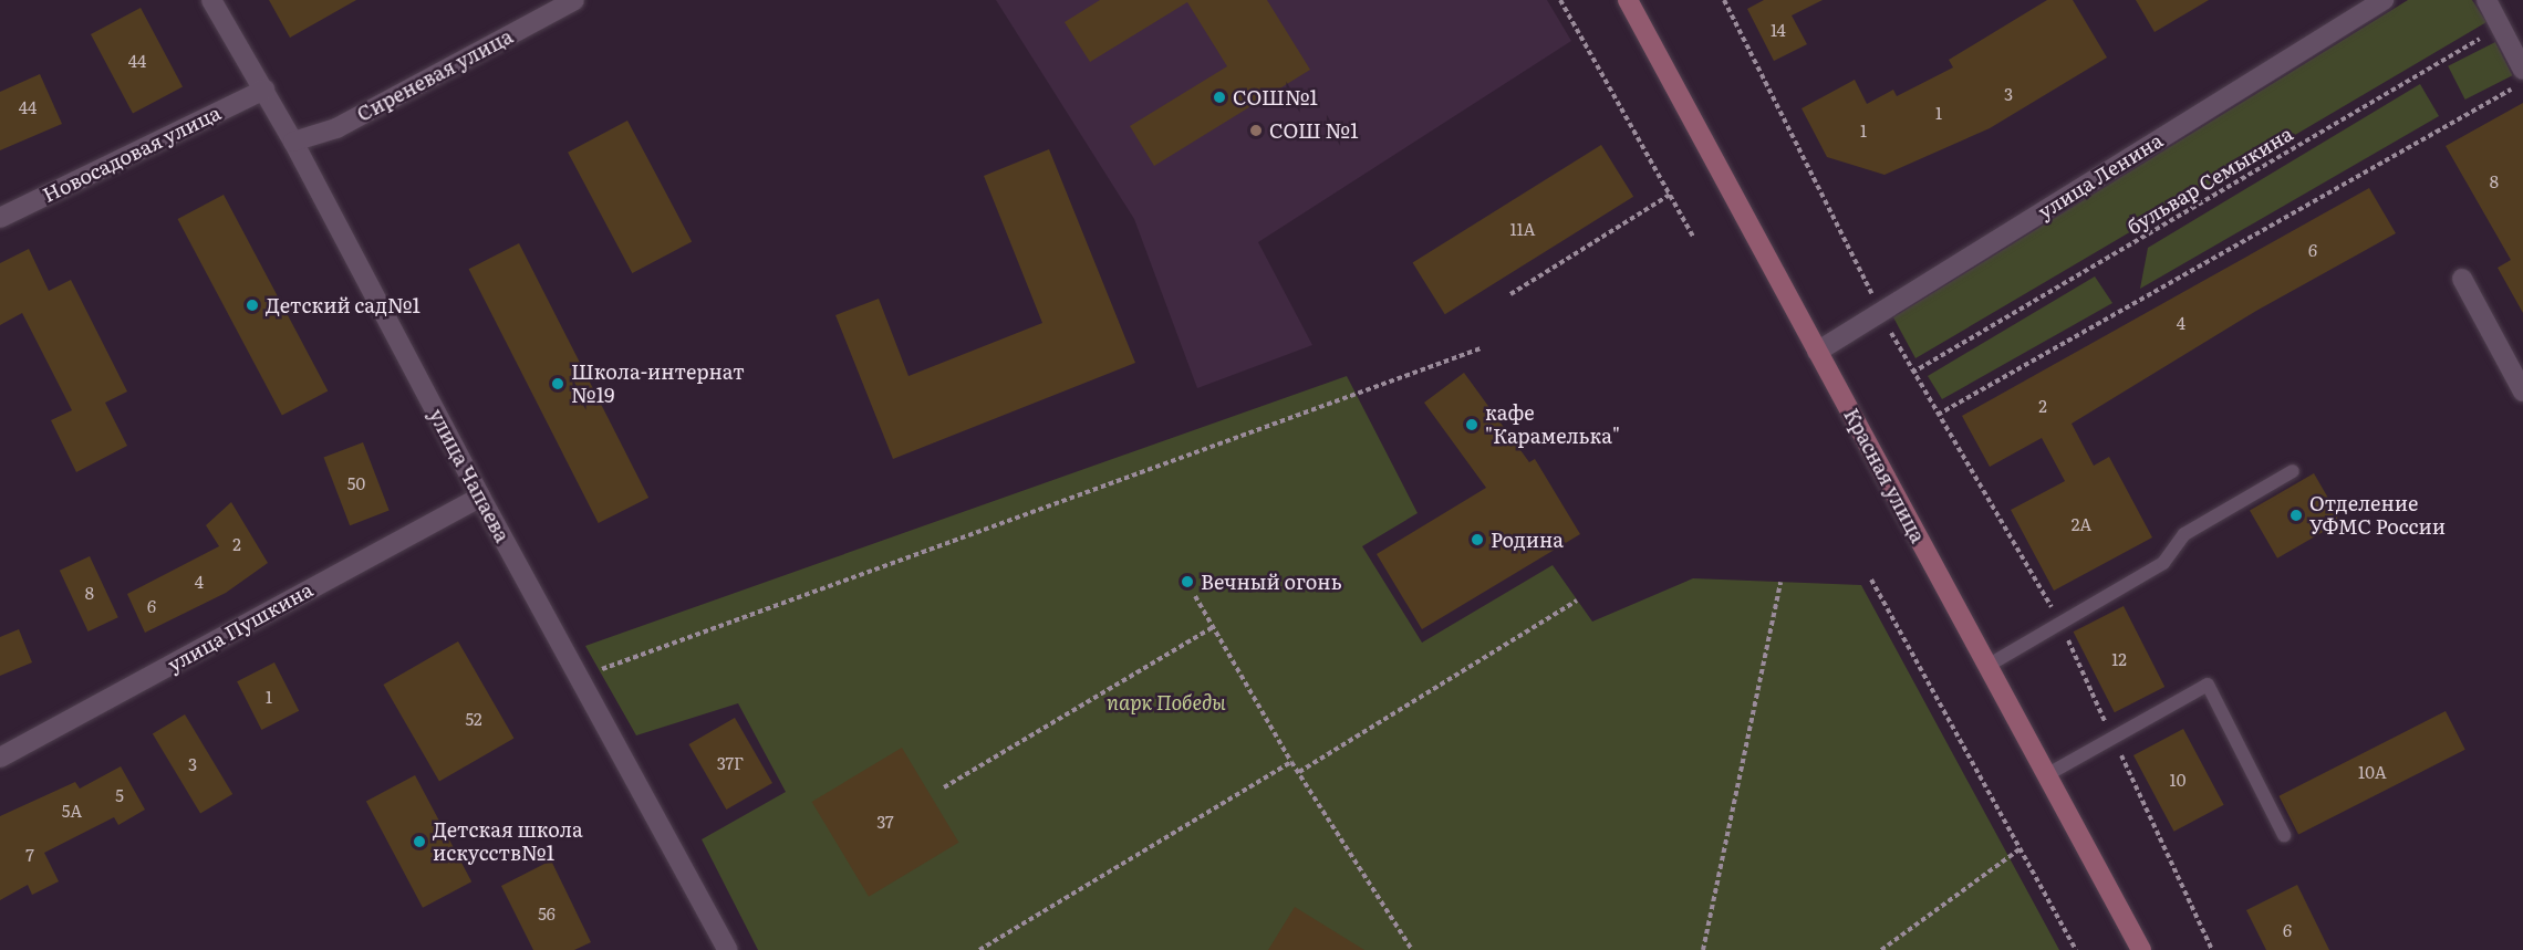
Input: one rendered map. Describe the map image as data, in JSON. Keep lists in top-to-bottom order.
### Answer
{
  "streets": {
    "street": [
      "Сиреневая улица",
      "Новосадовая улица",
      "улица Ленина",
      "улица Чапаева",
      "Красная улица",
      "улица Пушкина"
    ],
    "path": ["бульвар Семыкина"]
  },
  "crossings": [
    ["Сиреневая улица", "улица Чапаева"],
    ["Новосадовая улица", "улица Чапаева"],
    ["улица Ленина", "Красная улица"],
    ["улица Чапаева", "улица Пушкина"]
  ],
  "parks": ["парк Победы"],
  "places": [
    "СОШ№1",
    "СОШ №1",
    "Детский сад№1",
    "Школа-интернат №19",
    "кафе \"Карамелька\"",
    "Отделение УФМС России",
    "Родина",
    "Вечный огонь",
    "Детская школа искусств№1"
  ],
  "house_numbers": [
    "14",
    "44",
    "3",
    "44",
    "1",
    "1",
    "8",
    "11А",
    "6",
    "4",
    "2",
    "50",
    "2А",
    "2",
    "4",
    "8",
    "6",
    "12",
    "1",
    "52",
    "37Г",
    "3",
    "10А",
    "10",
    "5",
    "5А",
    "37",
    "7",
    "56",
    "6"
  ]
}
